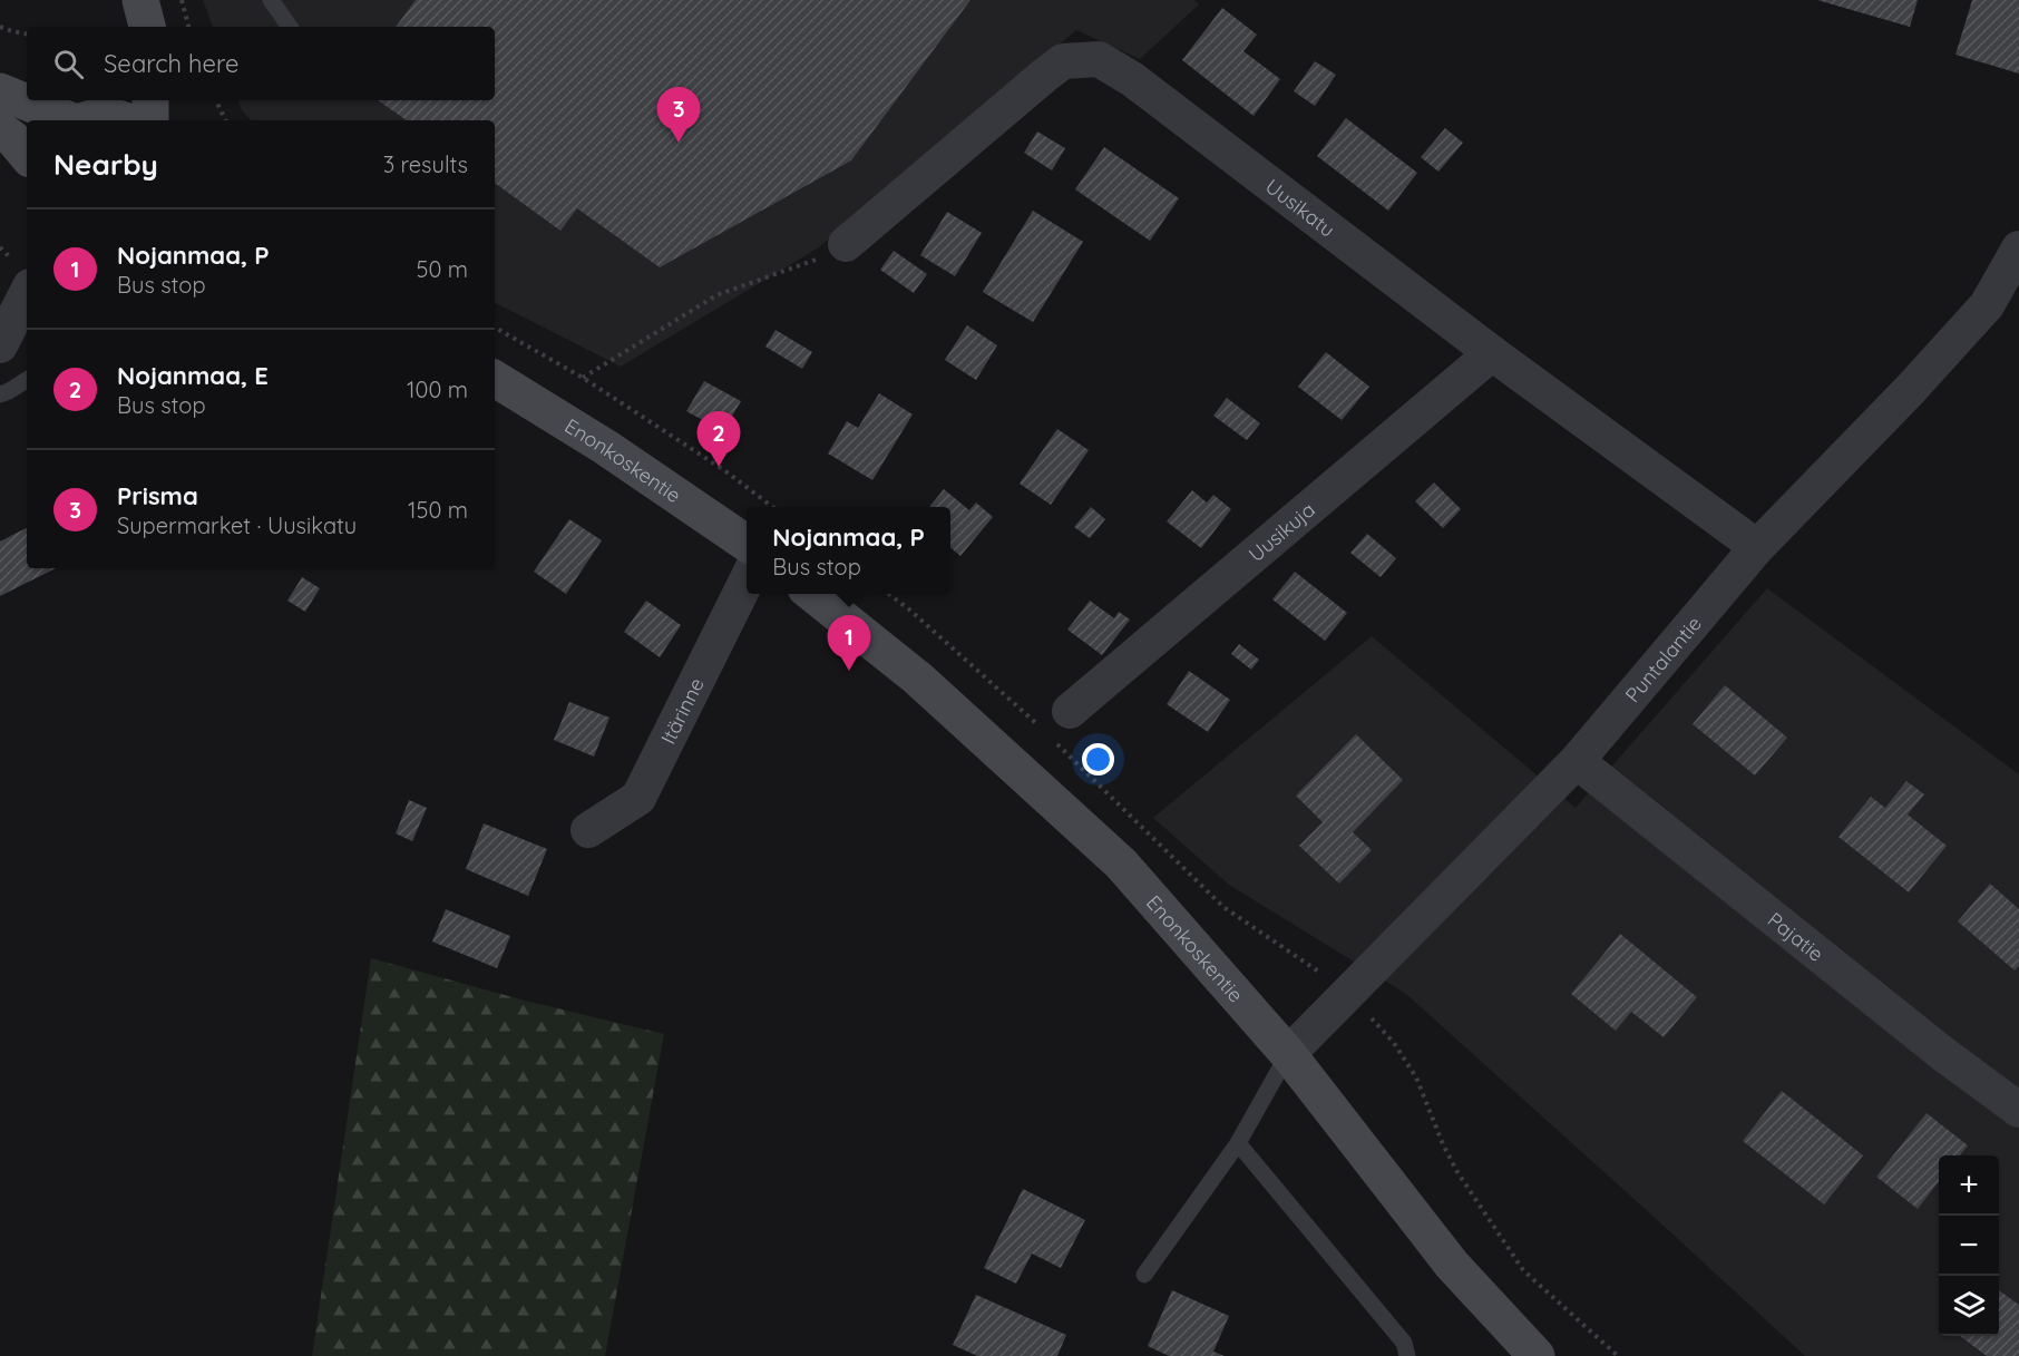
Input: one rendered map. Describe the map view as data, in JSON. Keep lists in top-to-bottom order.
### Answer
{
  "streets": {
    "main road": ["Enonkoskentie"],
    "street": [
      "Uusikatu",
      "Uusikuja",
      "Puntalantie",
      "Itärinne",
      "Pajatie"
    ]
  },
  "crossings": [
    ["Uusikatu", "Uusikuja"],
    ["Uusikatu", "Puntalantie"],
    ["Enonkoskentie", "Puntalantie"],
    ["Puntalantie", "Pajatie"]
  ],
  "page": {
    "search": "Search here",
    "pins": ["3", "2", "1"],
    "heading": ["Nearby", "3 results"],
    "list": [
      {
        "mark": "1",
        "name": "Nojanmaa, P",
        "note": "Bus stop",
        "value": "50 m"
      },
      {
        "mark": "2",
        "name": "Nojanmaa, E",
        "note": "Bus stop",
        "value": "100 m"
      },
      {
        "mark": "3",
        "name": "Prisma",
        "note": "Supermarket · Uusikatu",
        "value": "150 m"
      }
    ],
    "popup": ["Nojanmaa, P", "Bus stop"],
    "map_buttons": ["+", "−"]
  }
}
